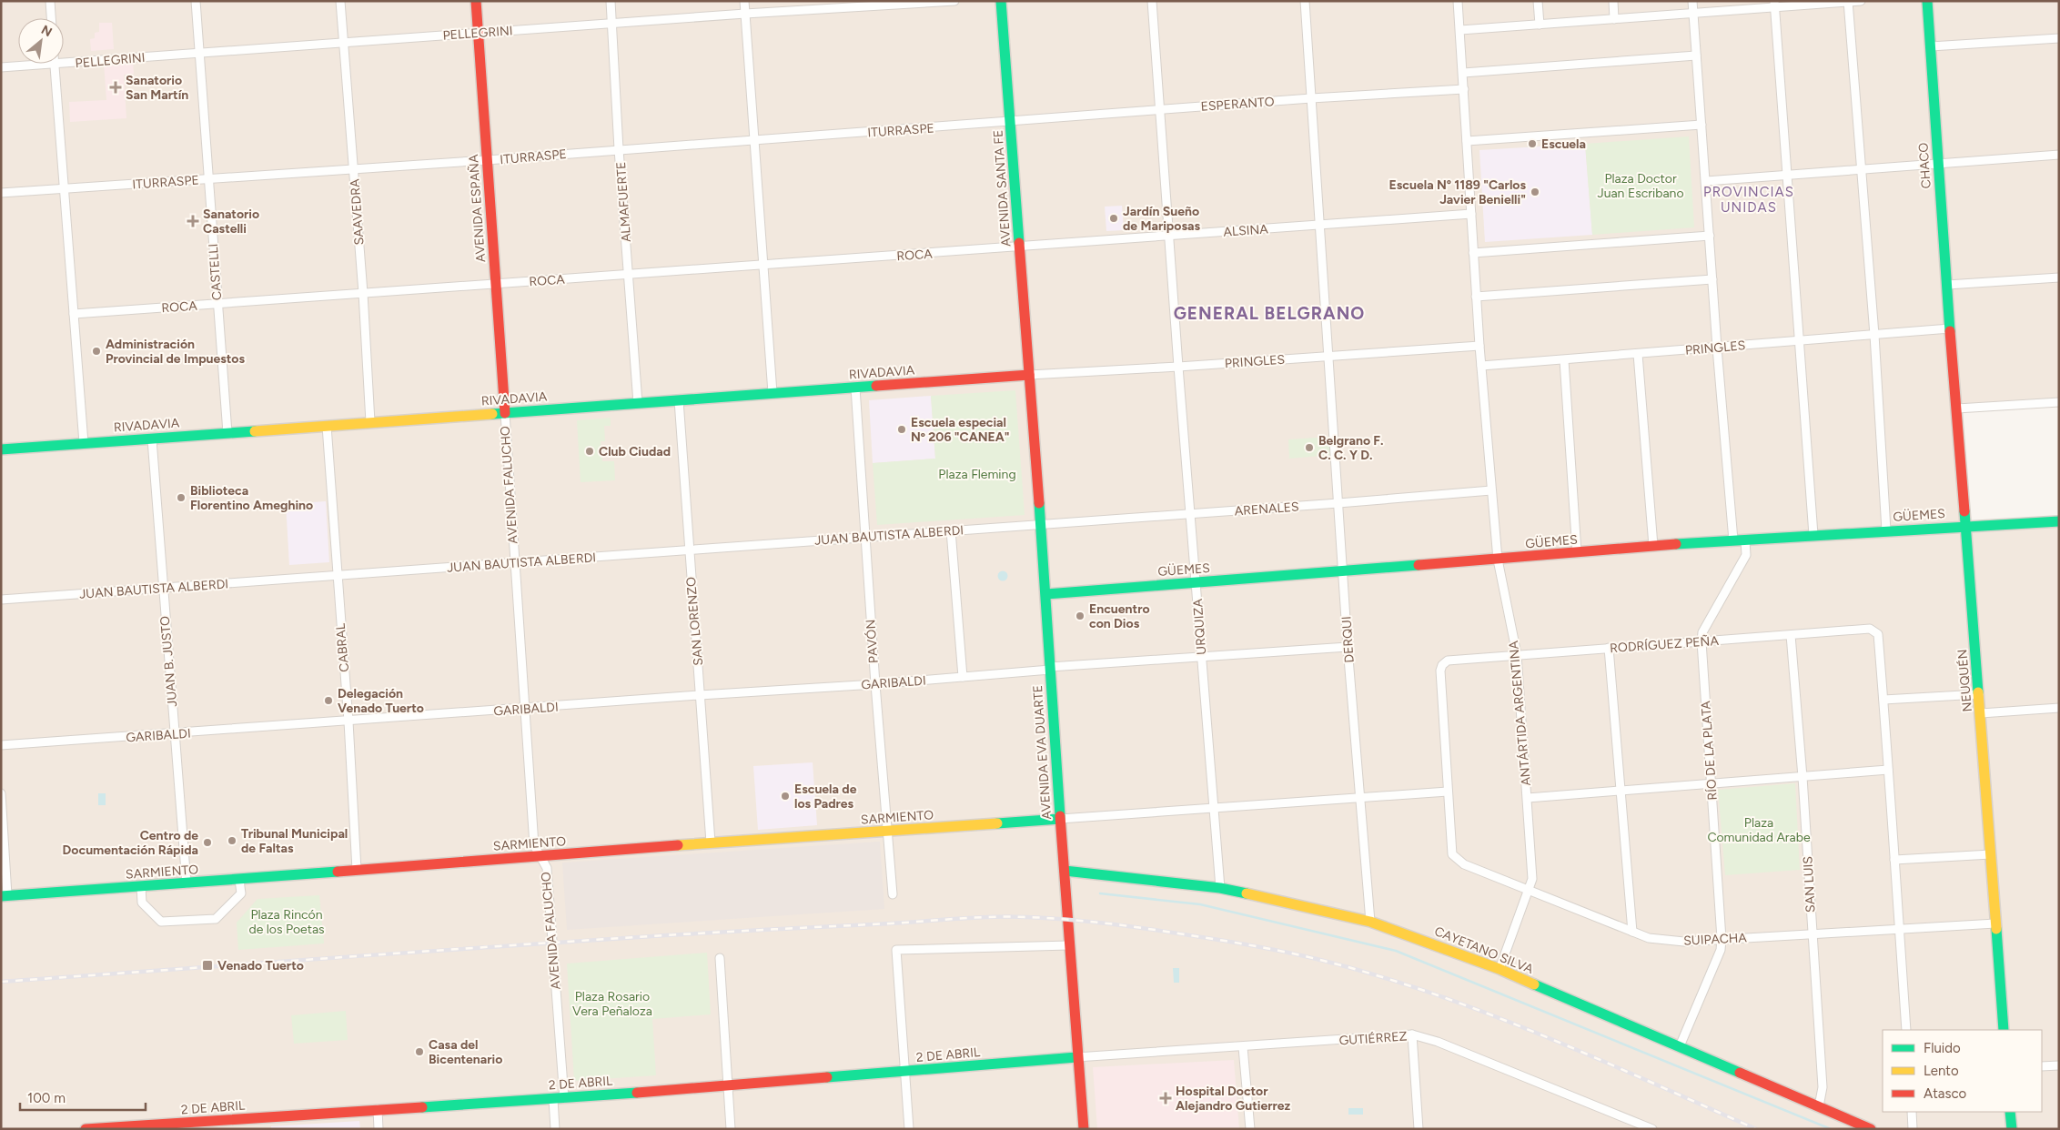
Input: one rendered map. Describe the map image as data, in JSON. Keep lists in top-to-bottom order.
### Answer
{
  "streets": {
    "street": [
      "PELLEGRINI",
      "ESPERANTO",
      "ITURRASPE",
      "CHACO",
      "AVENIDA SANTA FE",
      "ALMAFUERTE",
      "AVENIDA ESPAÑA",
      "SAAVEDRA",
      "ALSINA",
      "ROCA",
      "CASTELLI",
      "PRINGLES",
      "RIVADAVIA",
      "AVENIDA FALUCHO",
      "ARENALES",
      "GÜEMES",
      "JUAN BAUTISTA ALBERDI",
      "SAN LORENZO",
      "URQUIZA",
      "DERQUI",
      "PAVÓN",
      "RODRÍGUEZ PEÑA",
      "CABRAL",
      "JUAN B. JUSTO",
      "NEUQUÉN",
      "GARIBALDI",
      "ANTÁRTIDA ARGENTINA",
      "RÍO DE LA PLATA",
      "AVENIDA EVA DUARTE",
      "SARMIENTO",
      "SAN LUIS",
      "SUIPACHA",
      "CAYETANO SILVA",
      "GUTIÉRREZ",
      "2 DE ABRIL"
    ]
  },
  "crossings": [
    ["PELLEGRINI", "ALMAFUERTE"],
    ["PELLEGRINI", "AVENIDA ESPAÑA"],
    ["PELLEGRINI", "SAAVEDRA"],
    ["PELLEGRINI", "CASTELLI"],
    ["ESPERANTO", "ITURRASPE"],
    ["ESPERANTO", "AVENIDA SANTA FE"],
    ["ESPERANTO", "URQUIZA"],
    ["ESPERANTO", "DERQUI"],
    ["ESPERANTO", "ANTÁRTIDA ARGENTINA"],
    ["ITURRASPE", "AVENIDA SANTA FE"],
    ["ITURRASPE", "ALMAFUERTE"],
    ["ITURRASPE", "AVENIDA ESPAÑA"],
    ["ITURRASPE", "SAAVEDRA"],
    ["ITURRASPE", "CASTELLI"],
    ["CHACO", "PRINGLES"],
    ["CHACO", "NEUQUÉN"],
    ["AVENIDA SANTA FE", "ALSINA"],
    ["AVENIDA SANTA FE", "ROCA"],
    ["AVENIDA SANTA FE", "PRINGLES"],
    ["AVENIDA SANTA FE", "RIVADAVIA"],
    ["AVENIDA SANTA FE", "AVENIDA EVA DUARTE"],
    ["ALMAFUERTE", "ROCA"],
    ["ALMAFUERTE", "RIVADAVIA"],
    ["AVENIDA ESPAÑA", "ROCA"],
    ["AVENIDA ESPAÑA", "RIVADAVIA"],
    ["AVENIDA ESPAÑA", "AVENIDA FALUCHO"],
    ["SAAVEDRA", "ROCA"],
    ["SAAVEDRA", "RIVADAVIA"],
    ["ALSINA", "ROCA"],
    ["ALSINA", "URQUIZA"],
    ["ALSINA", "DERQUI"],
    ["ALSINA", "ANTÁRTIDA ARGENTINA"],
    ["ROCA", "CASTELLI"],
    ["CASTELLI", "RIVADAVIA"],
    ["PRINGLES", "RIVADAVIA"],
    ["PRINGLES", "URQUIZA"],
    ["PRINGLES", "DERQUI"],
    ["PRINGLES", "NEUQUÉN"],
    ["PRINGLES", "ANTÁRTIDA ARGENTINA"],
    ["PRINGLES", "AVENIDA EVA DUARTE"],
    ["RIVADAVIA", "AVENIDA FALUCHO"],
    ["RIVADAVIA", "SAN LORENZO"],
    ["RIVADAVIA", "PAVÓN"],
    ["RIVADAVIA", "CABRAL"],
    ["RIVADAVIA", "JUAN B. JUSTO"],
    ["RIVADAVIA", "AVENIDA EVA DUARTE"],
    ["AVENIDA FALUCHO", "JUAN BAUTISTA ALBERDI"],
    ["AVENIDA FALUCHO", "GARIBALDI"],
    ["AVENIDA FALUCHO", "SARMIENTO"],
    ["AVENIDA FALUCHO", "2 DE ABRIL"],
    ["ARENALES", "JUAN BAUTISTA ALBERDI"],
    ["ARENALES", "URQUIZA"],
    ["ARENALES", "DERQUI"],
    ["ARENALES", "ANTÁRTIDA ARGENTINA"],
    ["ARENALES", "AVENIDA EVA DUARTE"],
    ["GÜEMES", "URQUIZA"],
    ["GÜEMES", "DERQUI"],
    ["GÜEMES", "NEUQUÉN"],
    ["GÜEMES", "ANTÁRTIDA ARGENTINA"],
    ["GÜEMES", "RÍO DE LA PLATA"],
    ["GÜEMES", "AVENIDA EVA DUARTE"],
    ["JUAN BAUTISTA ALBERDI", "SAN LORENZO"],
    ["JUAN BAUTISTA ALBERDI", "PAVÓN"],
    ["JUAN BAUTISTA ALBERDI", "CABRAL"],
    ["JUAN BAUTISTA ALBERDI", "JUAN B. JUSTO"],
    ["JUAN BAUTISTA ALBERDI", "AVENIDA EVA DUARTE"],
    ["SAN LORENZO", "GARIBALDI"],
    ["SAN LORENZO", "SARMIENTO"],
    ["URQUIZA", "CAYETANO SILVA"],
    ["DERQUI", "CAYETANO SILVA"],
    ["PAVÓN", "GARIBALDI"],
    ["PAVÓN", "SARMIENTO"],
    ["RODRÍGUEZ PEÑA", "ANTÁRTIDA ARGENTINA"],
    ["RODRÍGUEZ PEÑA", "RÍO DE LA PLATA"],
    ["RODRÍGUEZ PEÑA", "SAN LUIS"],
    ["RODRÍGUEZ PEÑA", "SUIPACHA"],
    ["CABRAL", "GARIBALDI"],
    ["CABRAL", "SARMIENTO"],
    ["JUAN B. JUSTO", "GARIBALDI"],
    ["JUAN B. JUSTO", "SARMIENTO"],
    ["NEUQUÉN", "SUIPACHA"],
    ["GARIBALDI", "AVENIDA EVA DUARTE"],
    ["ANTÁRTIDA ARGENTINA", "SUIPACHA"],
    ["ANTÁRTIDA ARGENTINA", "CAYETANO SILVA"],
    ["RÍO DE LA PLATA", "SUIPACHA"],
    ["RÍO DE LA PLATA", "CAYETANO SILVA"],
    ["AVENIDA EVA DUARTE", "SARMIENTO"],
    ["AVENIDA EVA DUARTE", "CAYETANO SILVA"],
    ["AVENIDA EVA DUARTE", "GUTIÉRREZ"],
    ["AVENIDA EVA DUARTE", "2 DE ABRIL"],
    ["SAN LUIS", "SUIPACHA"],
    ["SAN LUIS", "CAYETANO SILVA"],
    ["GUTIÉRREZ", "2 DE ABRIL"]
  ],
  "districts": ["PROVINCIAS UNIDAS", "GENERAL BELGRANO"],
  "parks": [
    "Plaza Doctor Juan Escribano",
    "Plaza Fleming",
    "Plaza Comunidad Arabe",
    "Plaza Rincón de los Poetas",
    "Plaza Rosario Vera Peñaloza"
  ],
  "places": {
    "health": ["Sanatorio San Martín", "Sanatorio Castelli", "Hospital Doctor Alejandro Gutierrez"],
    "other": [
      "Escuela",
      "Escuela N° 1189 \"Carlos Javier Benielli\"",
      "Jardín Sueño de Mariposas",
      "Administración Provincial de Impuestos",
      "Escuela especial Nº 206 \"CANEA\"",
      "Belgrano F. C. C. Y D.",
      "Club Ciudad",
      "Biblioteca Florentino Ameghino",
      "Encuentro con Dios",
      "Delegación Venado Tuerto",
      "Escuela de los Padres",
      "Tribunal Municipal de Faltas",
      "Centro de Documentación Rápida",
      "Casa del Bicentenario"
    ],
    "transit": ["Venado Tuerto"]
  },
  "legend": ["Fluido", "Lento", "Atasco"],
  "scale_bar": "100 m",
  "north": "top right"
}
